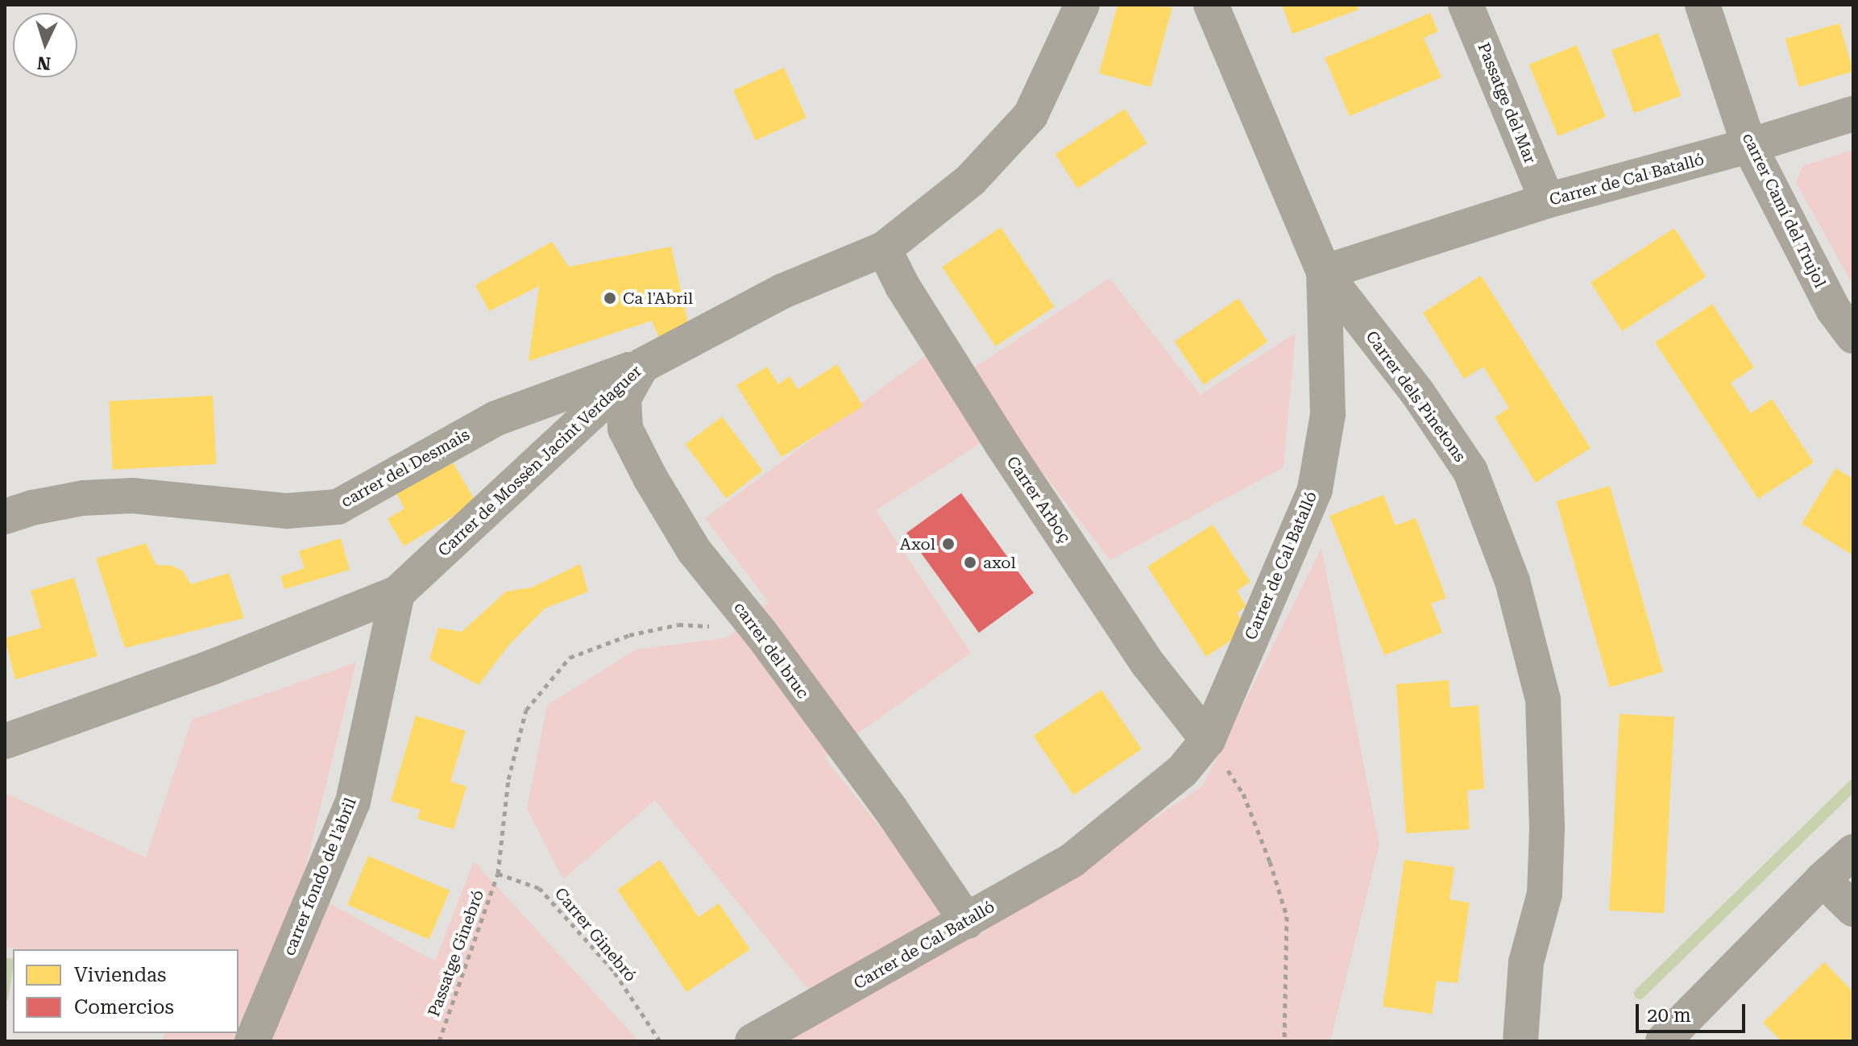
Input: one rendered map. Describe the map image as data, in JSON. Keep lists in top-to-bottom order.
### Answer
{
  "streets": {
    "street": [
      "Passatge del Mar",
      "Carrer de Cal Batalló",
      "carrer Camí del Trujol",
      "Carrer dels Pinetons",
      "Carrer de Mossèn Jacint Verdaguer",
      "carrer del Desmais",
      "Carrer Arboç",
      "carrer del bruc",
      "carrer fondo de l'abril"
    ],
    "path": ["Carrer Ginebró", "Passatge Ginebró"]
  },
  "crossings": [
    ["Passatge del Mar", "Carrer de Cal Batalló"],
    ["Carrer de Cal Batalló", "carrer Camí del Trujol"],
    ["Carrer de Cal Batalló", "Carrer dels Pinetons"],
    ["Carrer de Cal Batalló", "Carrer Arboç"],
    ["Carrer de Cal Batalló", "carrer del bruc"],
    ["Carrer de Mossèn Jacint Verdaguer", "carrer del Desmais"],
    ["Carrer de Mossèn Jacint Verdaguer", "Carrer Arboç"],
    ["Carrer de Mossèn Jacint Verdaguer", "carrer del bruc"],
    ["Carrer de Mossèn Jacint Verdaguer", "carrer fondo de l'abril"],
    ["carrer del Desmais", "carrer del bruc"],
    ["Carrer Ginebró", "Passatge Ginebró"]
  ],
  "places": ["Ca l'Abril", "Axol", "axol"],
  "legend": ["Viviendas", "Comercios"],
  "scale_bar": "20 m",
  "north": "bottom"
}
